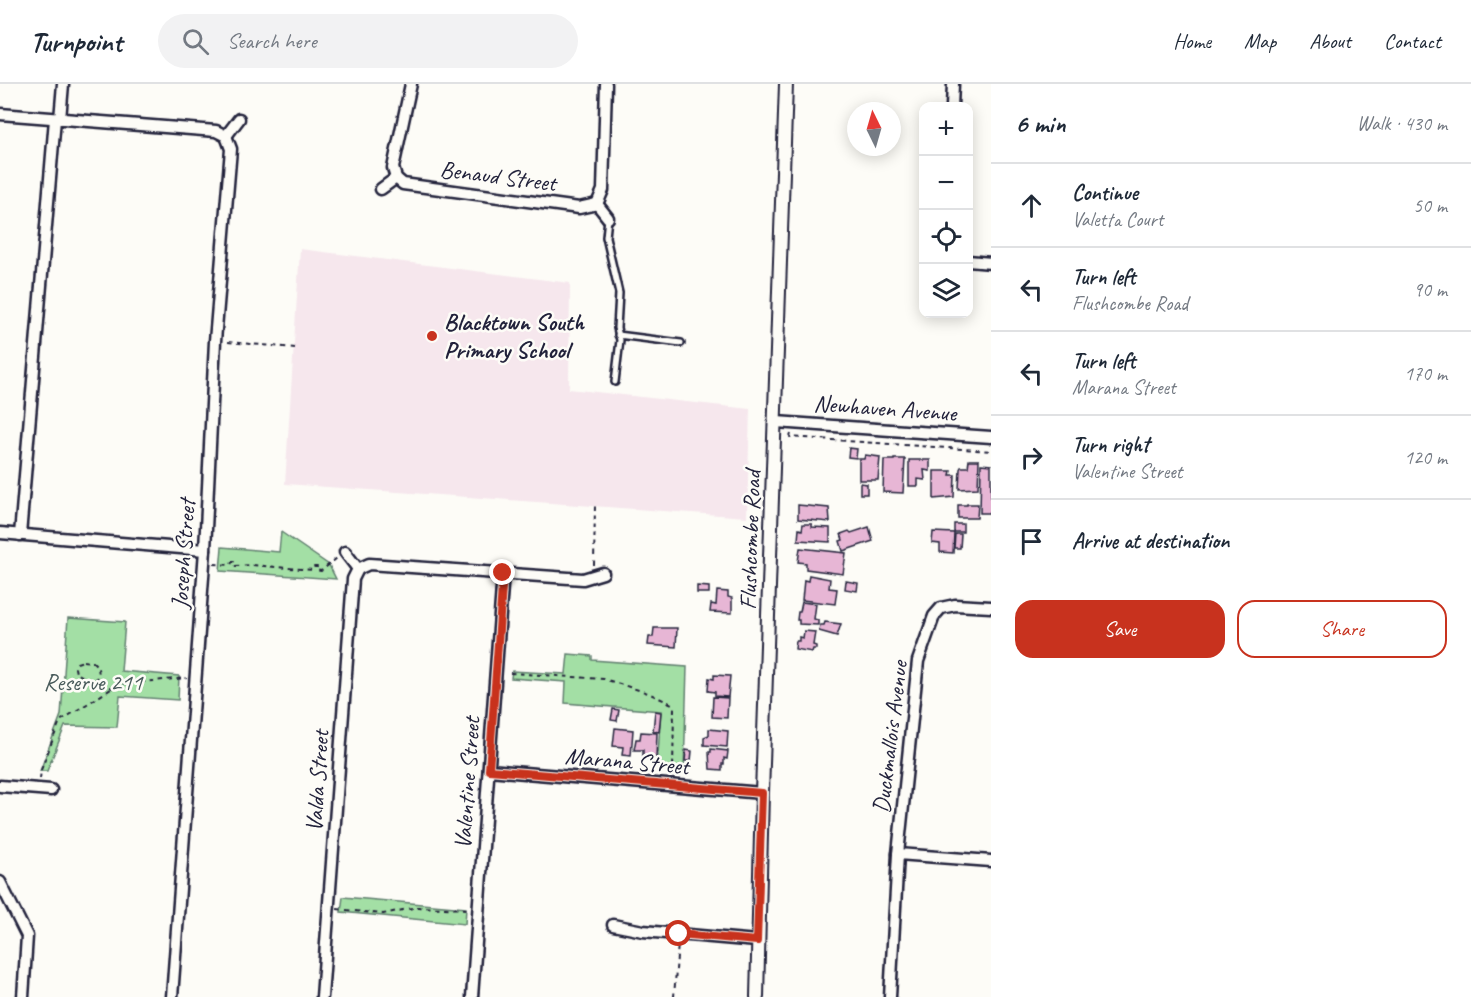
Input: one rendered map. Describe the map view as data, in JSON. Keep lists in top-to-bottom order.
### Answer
{
  "streets": {
    "street": [
      "Benaud Street",
      "Newhaven Avenue",
      "Flushcombe Road",
      "Joseph Street",
      "Duckmallois Avenue",
      "Marana Street",
      "Valda Street",
      "Valentine Street"
    ]
  },
  "crossings": [
    ["Newhaven Avenue", "Flushcombe Road"],
    ["Flushcombe Road", "Marana Street"],
    ["Marana Street", "Valentine Street"]
  ],
  "parks": ["Reserve 211"],
  "places": ["Blacktown South Primary School"],
  "north": "top",
  "page": {
    "header": "Turnpoint",
    "search": "Search here",
    "nav": [
      "Home",
      "Map",
      "About",
      "Contact"
    ],
    "heading": ["6 min", "Walk · 430 m"],
    "map_buttons": ["+", "−"],
    "list": [
      ["Continue", "Valetta Court", "50 m"],
      ["Turn left", "Flushcombe Road", "90 m"],
      ["Turn left", "Marana Street", "170 m"],
      ["Turn right", "Valentine Street", "120 m"],
      "Arrive at destination"
    ],
    "buttons": ["Save", "Share"]
  }
}
